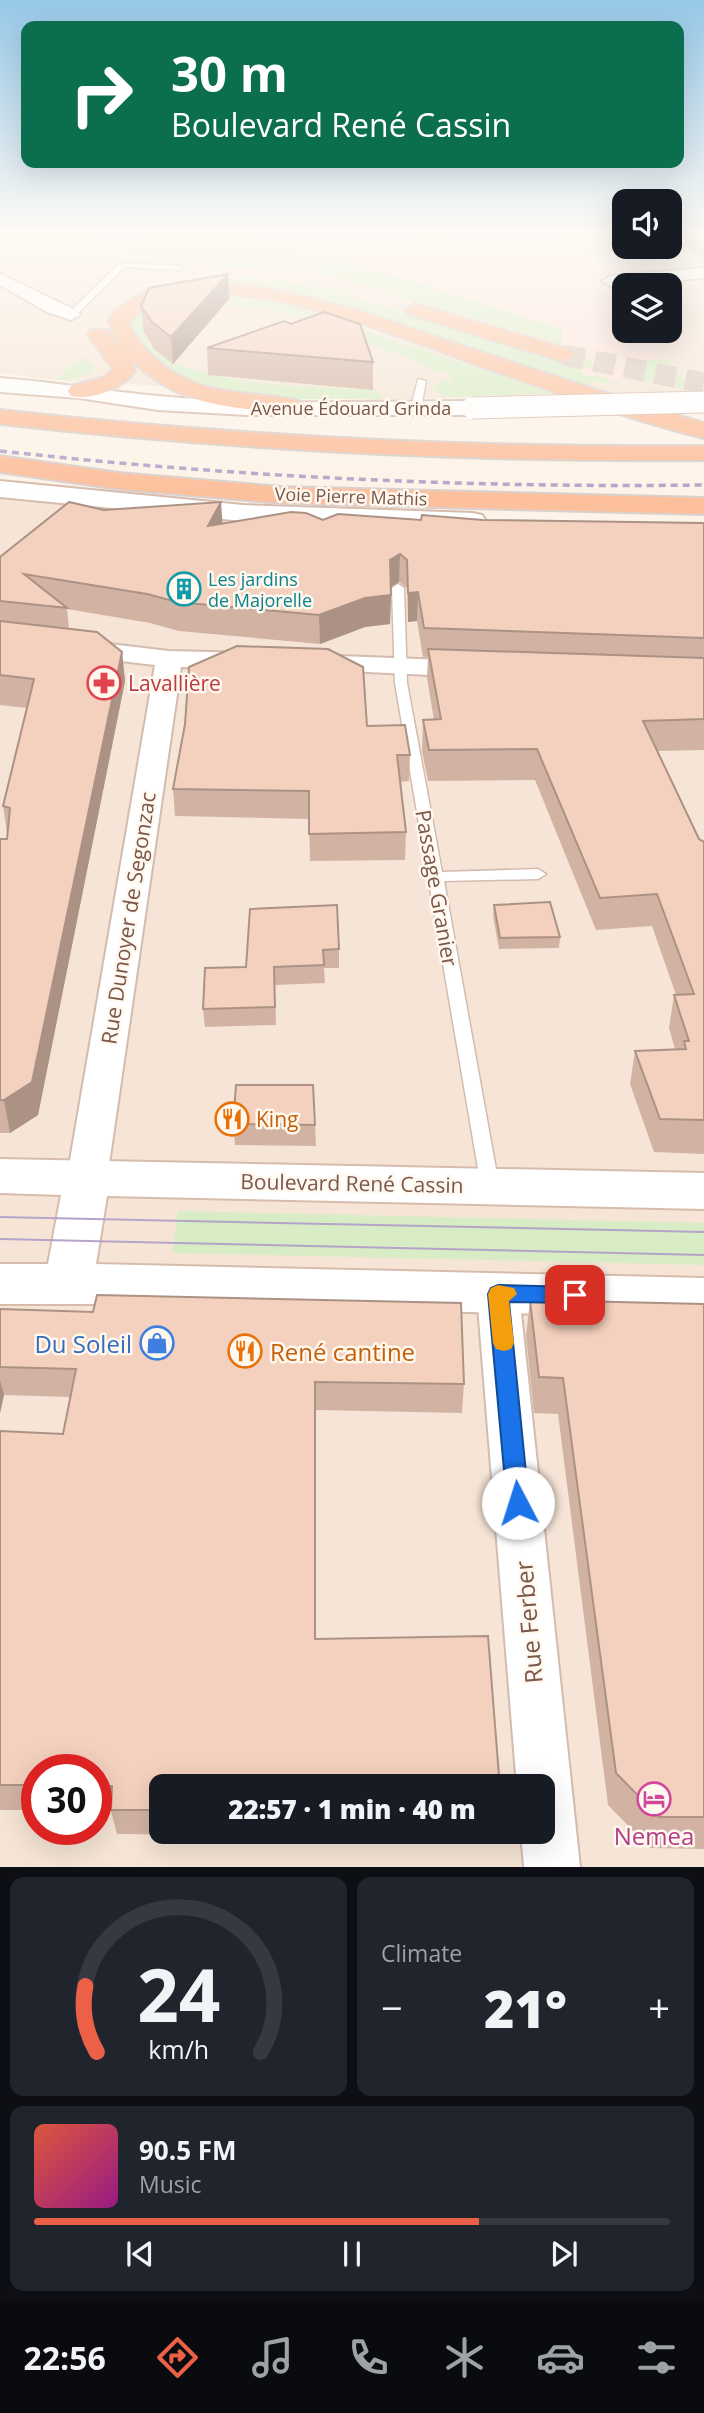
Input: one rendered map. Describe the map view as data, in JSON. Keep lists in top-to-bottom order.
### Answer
{
  "streets": {
    "highway": ["Voie Pierre Mathis"],
    "main road": ["Avenue Édouard Grinda", "Boulevard René Cassin"],
    "street": ["Rue Dunoyer de Segonzac", "Rue Ferber"],
    "lane": ["Passage Granier"]
  },
  "crossings": [
    ["Passage Granier", "Boulevard René Cassin"],
    ["Rue Dunoyer de Segonzac", "Boulevard René Cassin"]
  ],
  "places": {
    "building": ["Les jardins de Majorelle"],
    "pharmacy": ["Lavallière"],
    "restaurant": ["King", "René cantine"],
    "shop": ["Du Soleil"],
    "hotel": ["Nemea"]
  },
  "page": {
    "turn": ["30 m", "Boulevard René Cassin"],
    "limit": "30",
    "trip": "22:57 · 1 min · 40 m",
    "tile": "Climate",
    "heat": ["−", "21°", "+"],
    "song": ["90.5 FM", "Music"],
    "tabs": "22:56",
    "gauge": ["24", "km/h"]
  }
}
